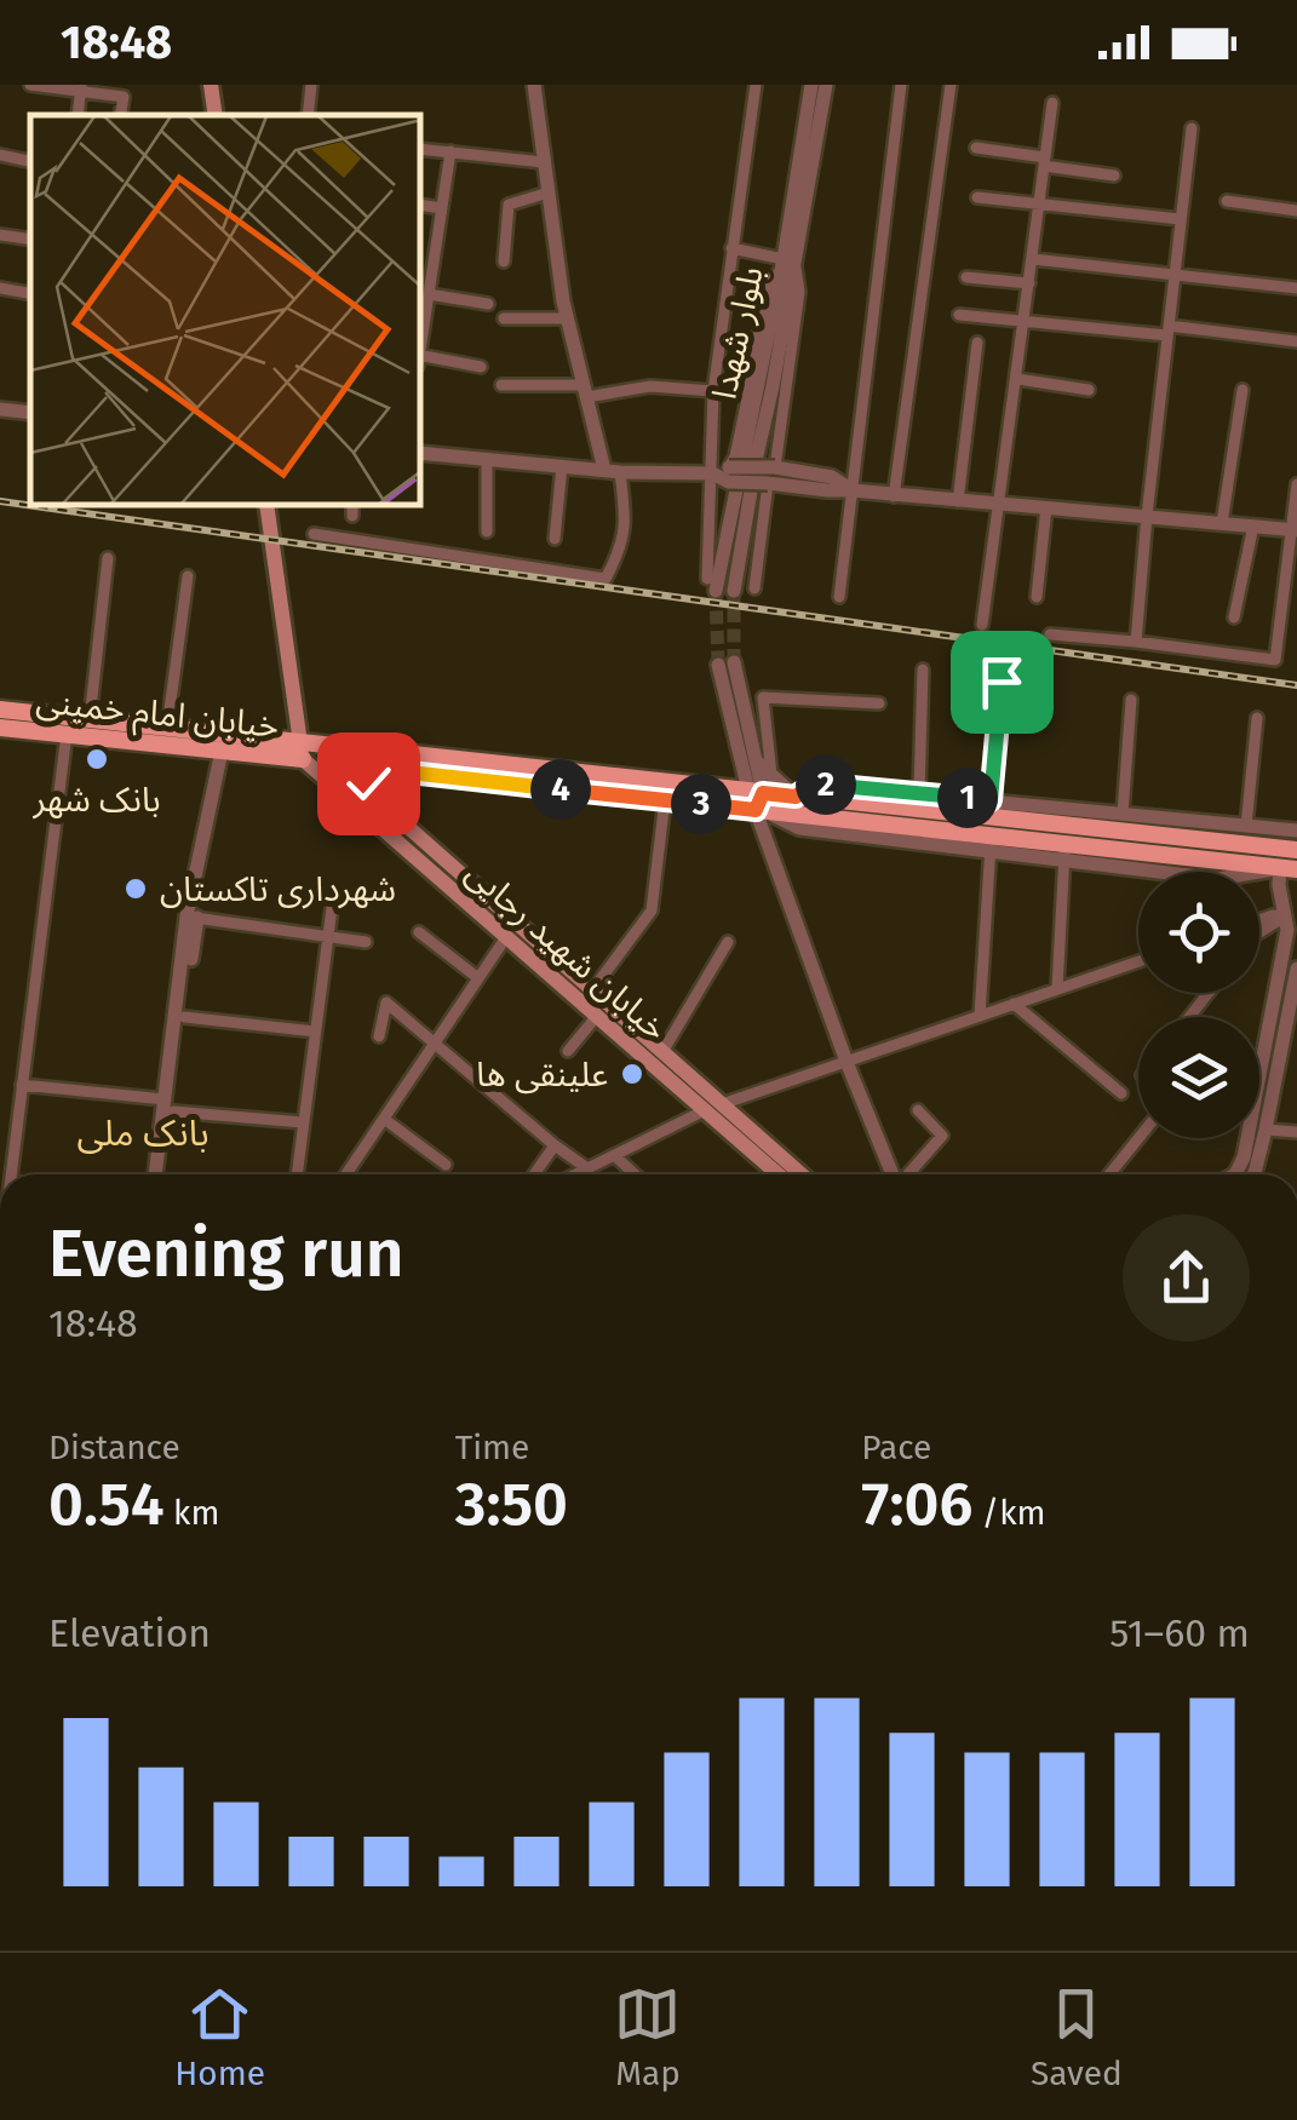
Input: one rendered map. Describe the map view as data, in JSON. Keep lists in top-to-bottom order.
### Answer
{
  "streets": {
    "main road": ["خیابان امام خمینی", "خیابان شهید رجایی"],
    "street": ["بلوار شهدا"]
  },
  "crossings": [
    ["خیابان امام خمینی", "خیابان شهید رجایی"]
  ],
  "districts": ["بانک ملی"],
  "places": ["بانک شهر", "شهرداری تاکستان", "علینقی ها"],
  "page": {
    "status": "18:48",
    "pins": [
      "2",
      "4",
      "1",
      "3"
    ],
    "heading": ["Evening run", "18:48"],
    "stats": [
      ["Distance", "0.54 km"],
      ["Time", "3:50"],
      ["Pace", "7:06 /km"]
    ],
    "chart": ["Elevation", "51–60 m"],
    "tabs": ["Home", "Map", "Saved"]
  }
}
